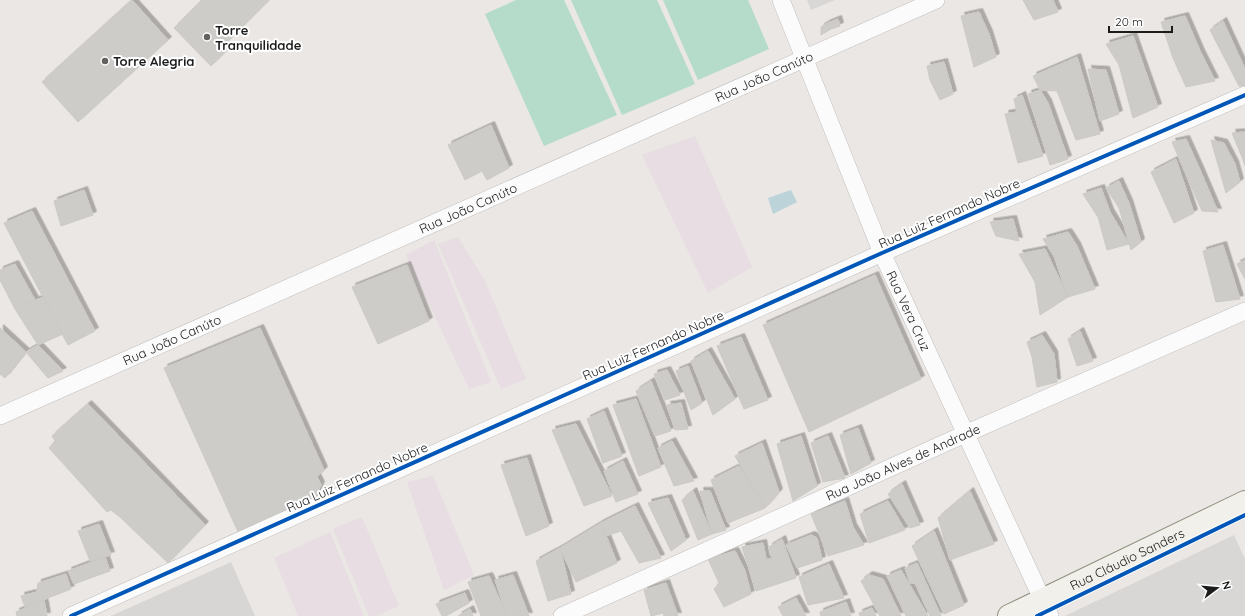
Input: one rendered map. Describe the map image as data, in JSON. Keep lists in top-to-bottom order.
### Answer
{
  "streets": {
    "main road": ["Rua Cláudio Sanders"],
    "street": [
      "Rua João Canúto",
      "Rua Luiz Fernando Nobre",
      "Rua Vera Cruz",
      "Rua João Alves de Andrade"
    ]
  },
  "crossings": [
    ["Rua João Canúto", "Rua Vera Cruz"],
    ["Rua Luiz Fernando Nobre", "Rua Vera Cruz"],
    ["Rua Vera Cruz", "Rua João Alves de Andrade"],
    ["Rua Vera Cruz", "Rua Cláudio Sanders"]
  ],
  "places": ["Torre Tranquilidade", "Torre Alegria"],
  "scale_bar": "20 m",
  "north": "right"
}
